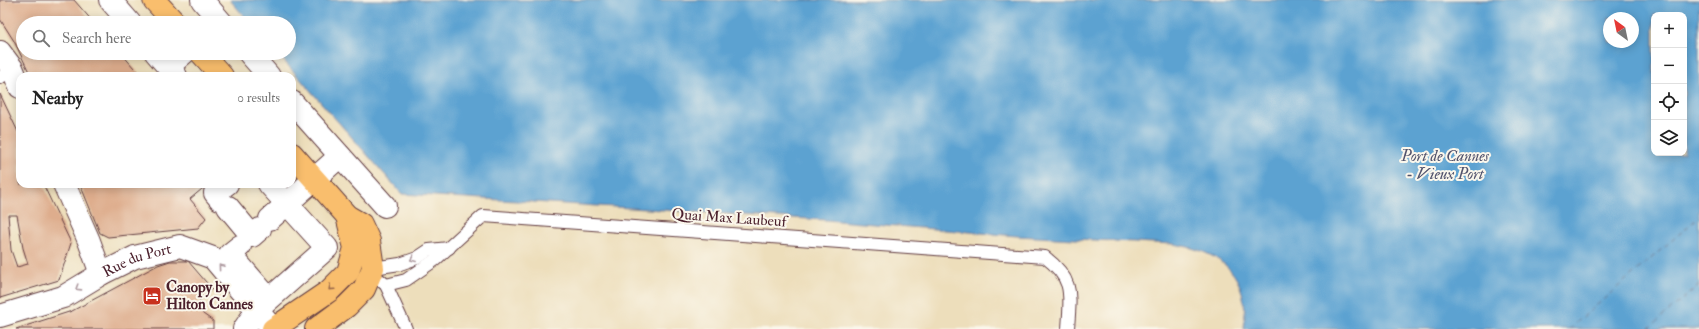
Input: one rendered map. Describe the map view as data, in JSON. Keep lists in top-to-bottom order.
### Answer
{
  "streets": {
    "street": ["Rue du Port"],
    "lane": ["Quai Max Laubeuf"]
  },
  "one_way": ["Rue du Port"],
  "water": ["Port de Cannes - Vieux Port"],
  "places": {
    "hotel": ["Canopy by Hilton Cannes"]
  },
  "north": "top left",
  "page": {
    "map_buttons": ["+", "−"],
    "search": "Search here",
    "heading": ["Nearby", "0 results"]
  }
}
